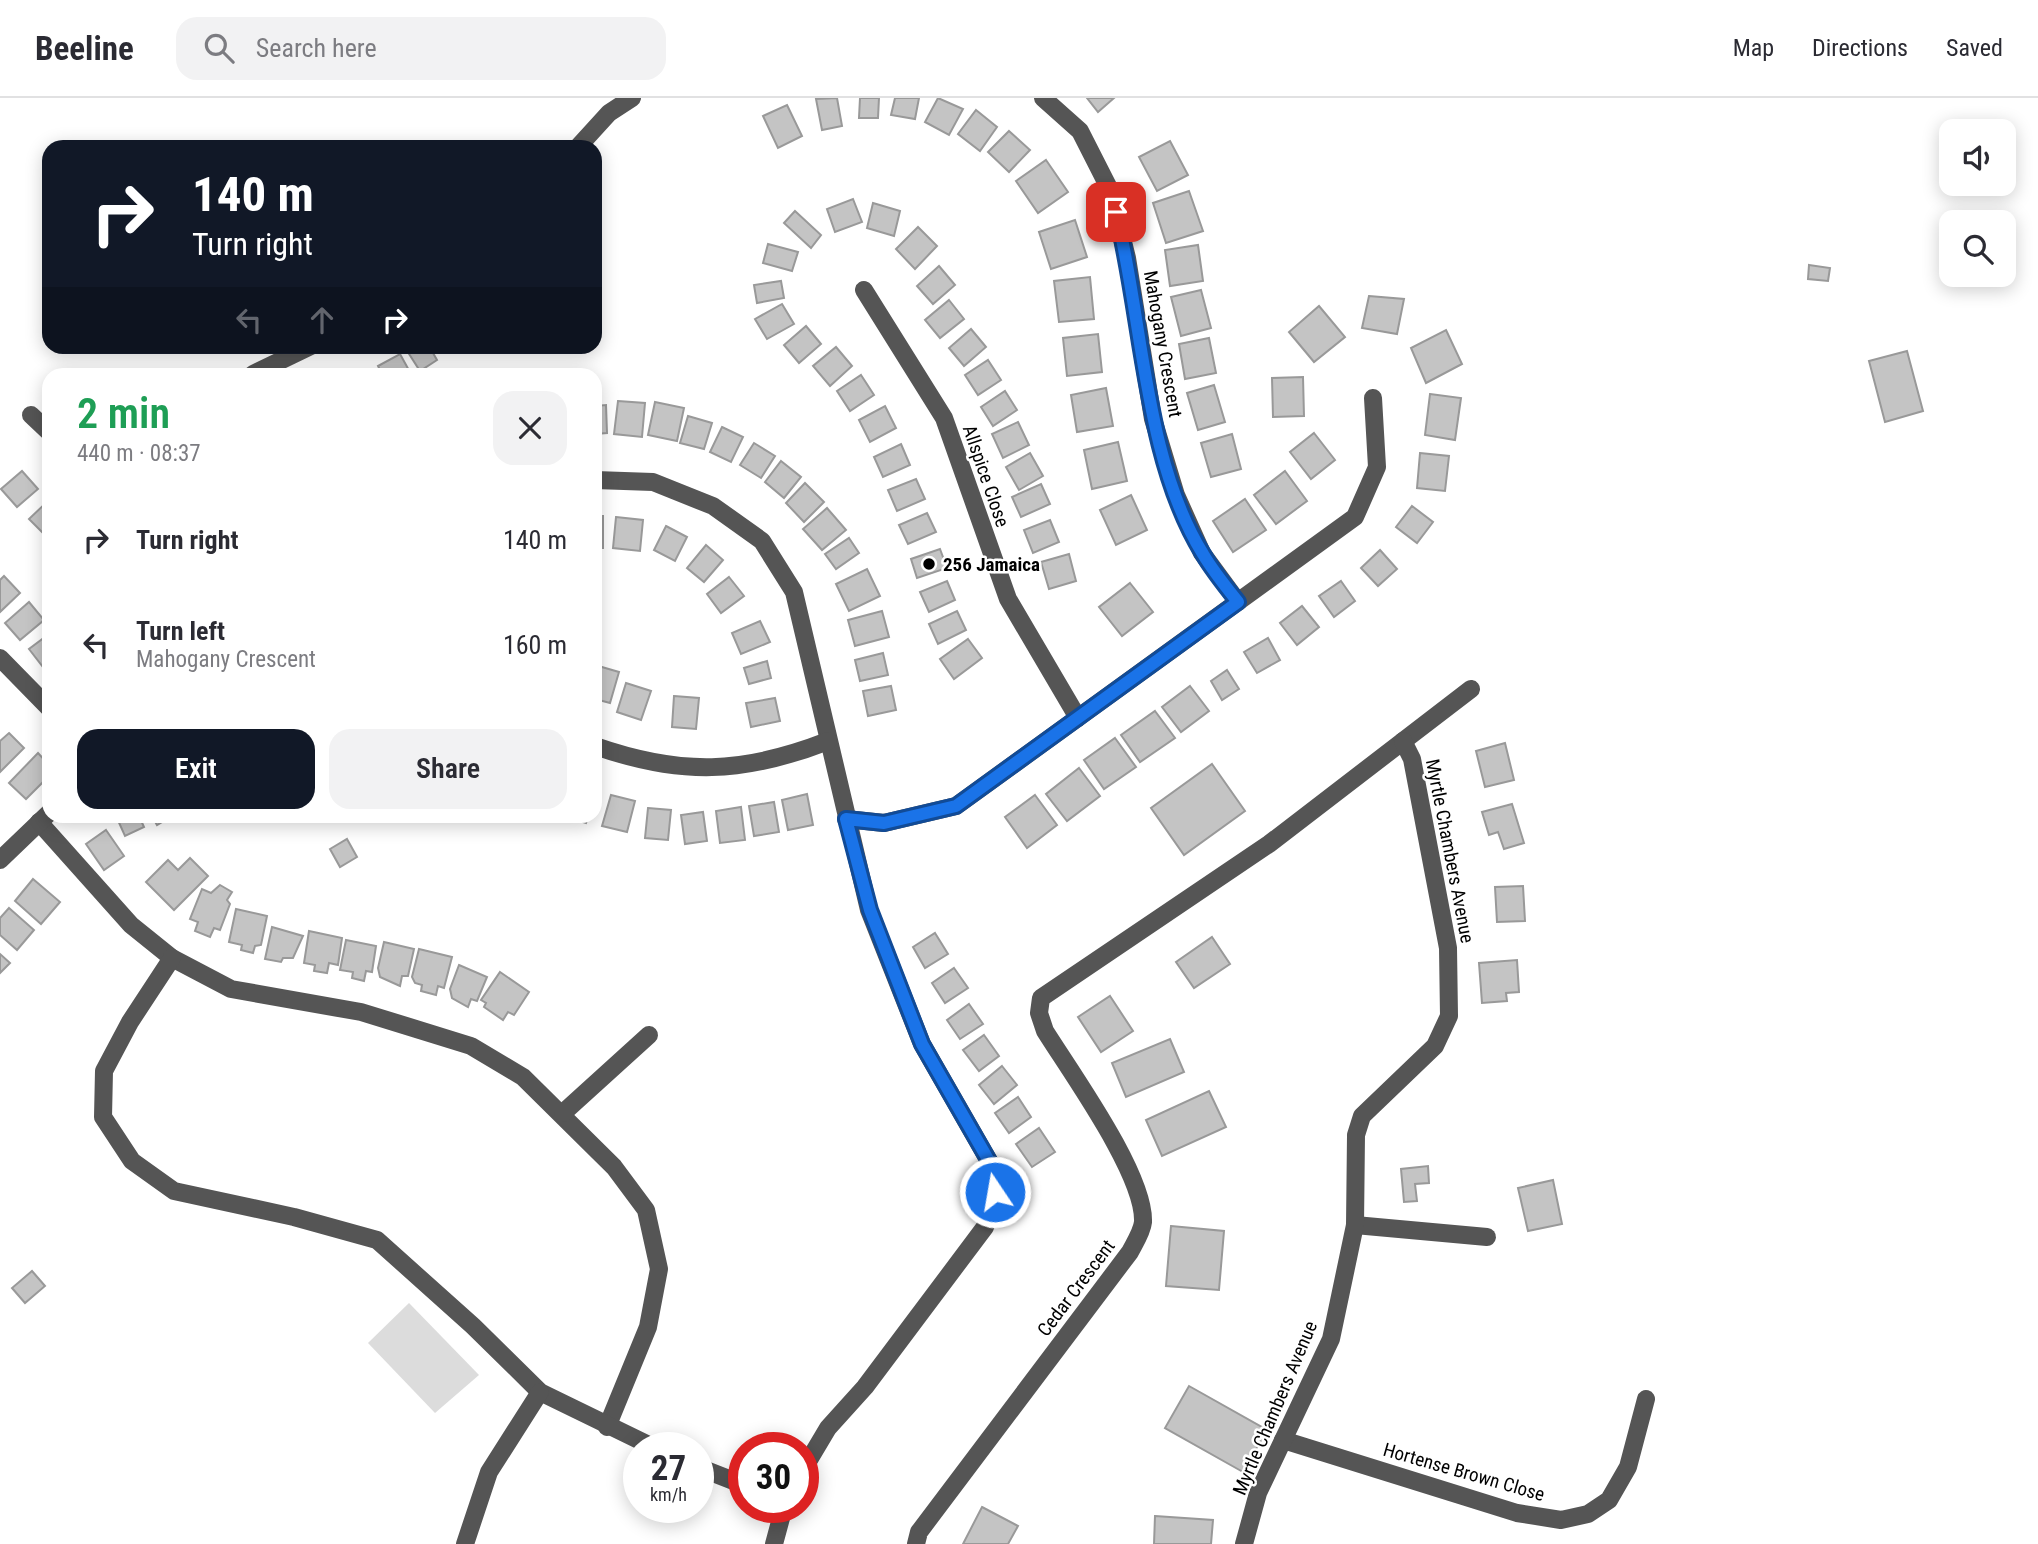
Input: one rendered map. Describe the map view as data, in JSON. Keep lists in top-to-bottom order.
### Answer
{
  "streets": {
    "street": [
      "Mahogany Crescent",
      "Allspice Close",
      "Myrtle Chambers Avenue",
      "Cedar Crescent",
      "Hortense Brown Close"
    ]
  },
  "crossings": [
    ["Myrtle Chambers Avenue", "Cedar Crescent"],
    ["Myrtle Chambers Avenue", "Hortense Brown Close"]
  ],
  "places": ["256 Jamaica"],
  "page": {
    "header": "Beeline",
    "search": "Search here",
    "nav": ["Map", "Directions", "Saved"],
    "turn": ["140 m", "Turn right"],
    "heading": ["2 min", "440 m · 08:37"],
    "list": [
      {
        "name": "Turn right",
        "value": "140 m"
      },
      {
        "name": "Turn left",
        "note": "Mahogany Crescent",
        "value": "160 m"
      }
    ],
    "buttons": ["Exit", "Share"],
    "speed": "27 km/h",
    "limit": "30"
  }
}
